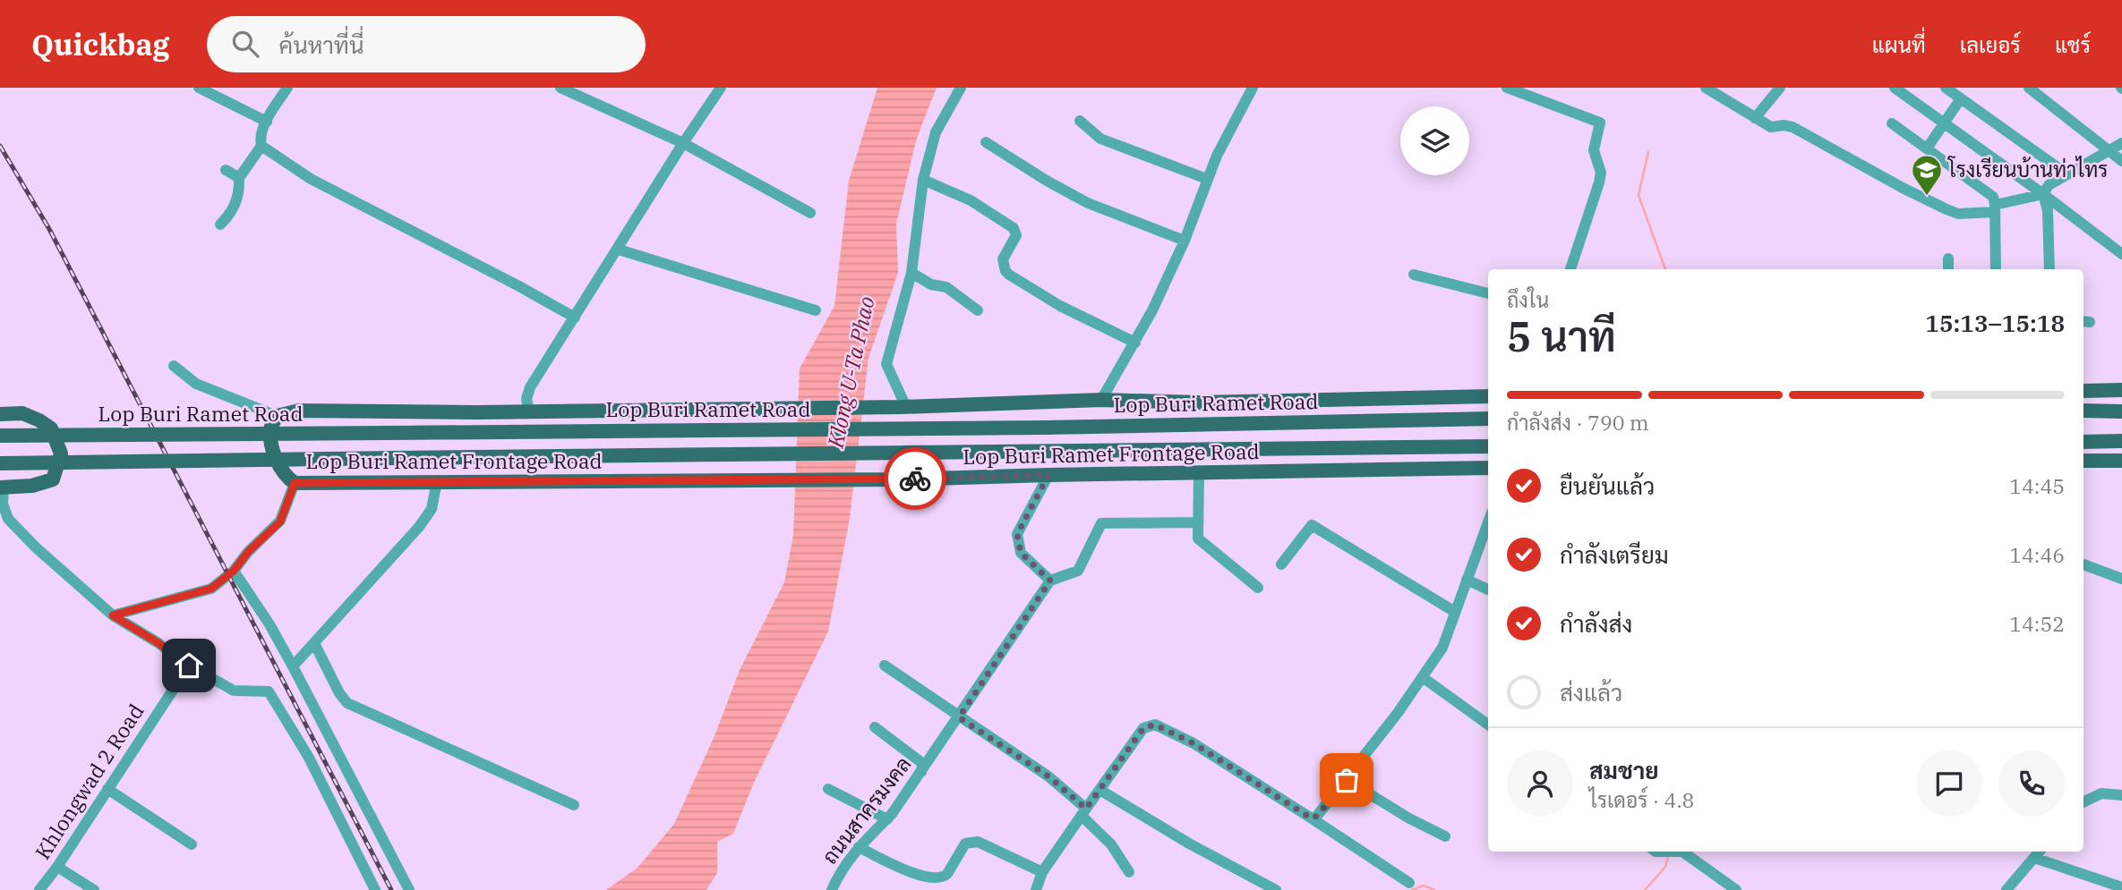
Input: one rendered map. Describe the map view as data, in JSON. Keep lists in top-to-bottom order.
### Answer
{
  "streets": {
    "main road": ["Lop Buri Ramet Road", "Lop Buri Ramet Frontage Road"],
    "street": ["Khlongwad 2 Road", "ถนนสาครมงคล"]
  },
  "water": ["Klong U-Ta Phao"],
  "places": {
    "school or university": ["โรงเรียนบ้านท่าไทร"]
  },
  "page": {
    "header": "Quickbag",
    "search": "ค้นหาที่นี่",
    "nav": ["แผนที่", "เลเยอร์", "แชร์"],
    "heading": ["5 นาที", "ถึงใน", "15:13–15:18"],
    "panel": ["สมชาย", "ไรเดอร์ · 4.8"],
    "bar": "กำลังส่ง · 790 m",
    "list": [
      ["ยืนยันแล้ว", "14:45"],
      ["กำลังเตรียม", "14:46"],
      ["กำลังส่ง", "14:52"],
      "ส่งแล้ว"
    ]
  }
}
